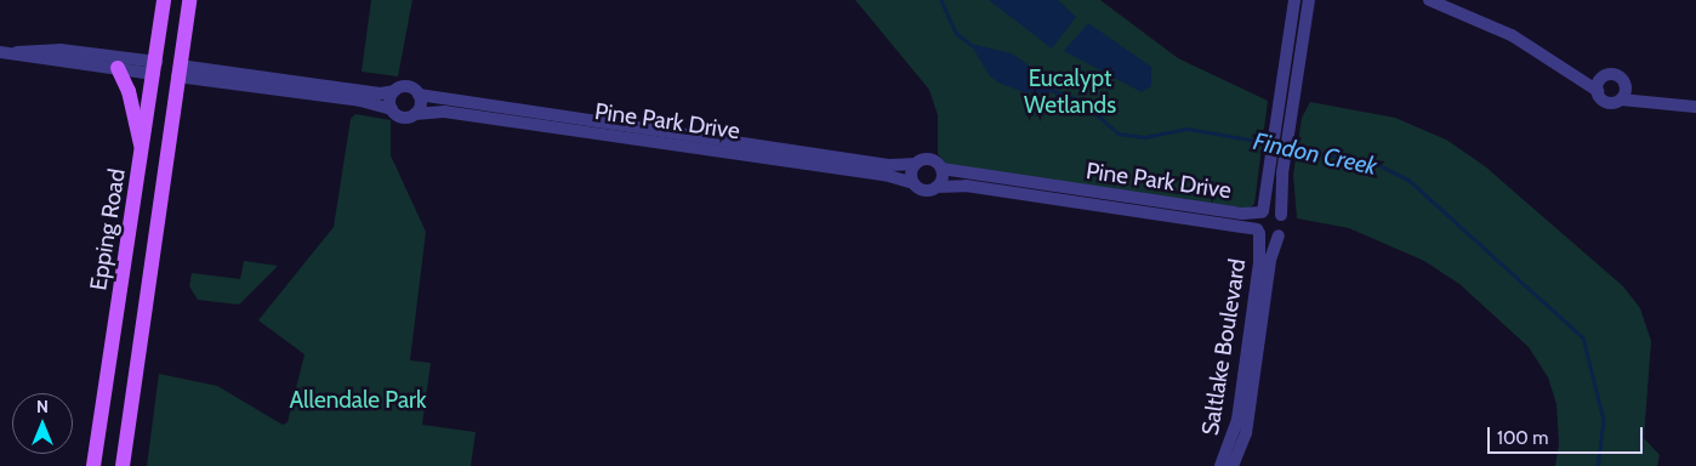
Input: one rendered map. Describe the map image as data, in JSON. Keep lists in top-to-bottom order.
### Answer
{
  "streets": {
    "main road": ["Epping Road"],
    "street": ["Pine Park Drive", "Saltlake Boulevard"]
  },
  "crossings": [
    ["Pine Park Drive", "Saltlake Boulevard"]
  ],
  "water": ["Findon Creek"],
  "parks": ["Eucalypt Wetlands", "Allendale Park"],
  "scale_bar": "100 m",
  "north": "top"
}
